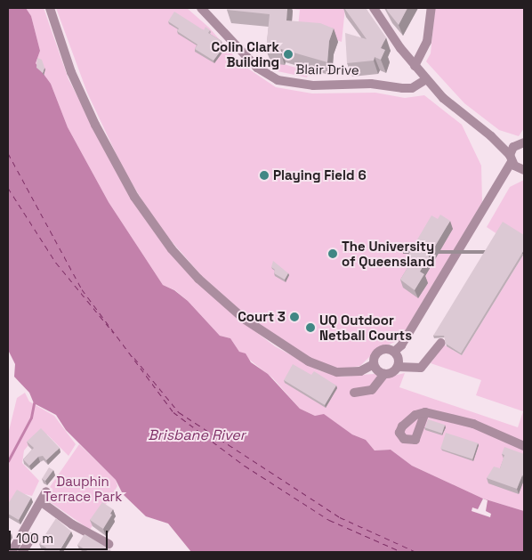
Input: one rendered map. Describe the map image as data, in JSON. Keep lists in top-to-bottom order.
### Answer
{
  "streets": {
    "street": ["Blair Drive"]
  },
  "water": ["Brisbane River"],
  "parks": ["Dauphin Terrace Park"],
  "places": [
    "Colin Clark Building",
    "Playing Field 6",
    "The University of Queensland",
    "Court 3",
    "UQ Outdoor Netball Courts"
  ],
  "scale_bar": "100 m"
}
